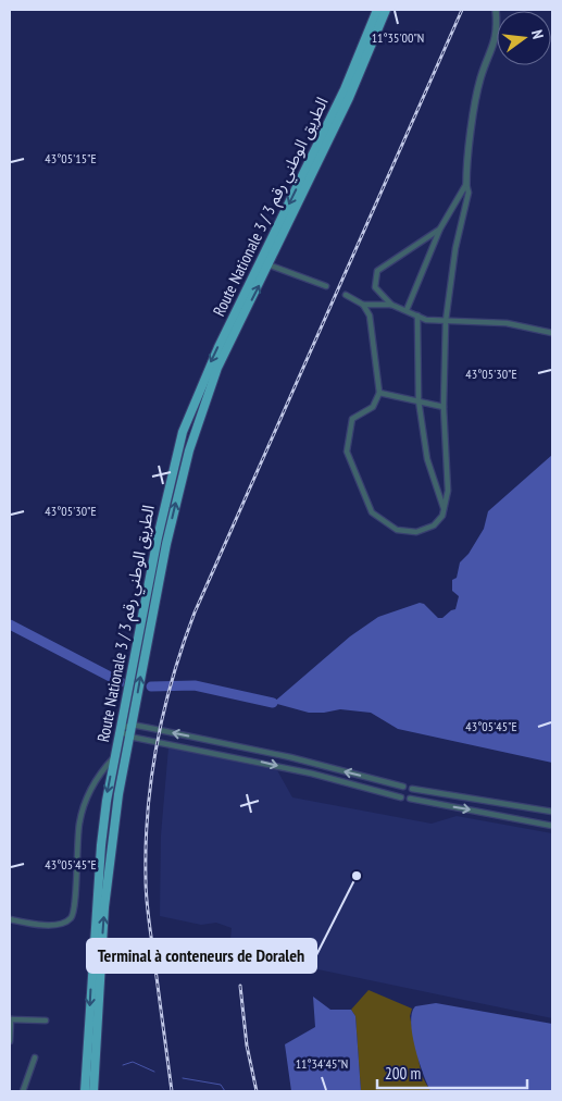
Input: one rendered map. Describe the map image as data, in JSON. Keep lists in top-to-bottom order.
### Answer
{
  "streets": {
    "highway": ["Route Nationale 3 / الطريق الوطني رقم 3"]
  },
  "places": ["Terminal à conteneurs de Doraleh"],
  "scale_bar": "200 m",
  "north": "right",
  "coordinates": [
    "11°35'00\"N",
    "43°05'15\"E",
    "43°05'30\"E",
    "43°05'45\"E",
    "11°34'45\"N"
  ]
}
